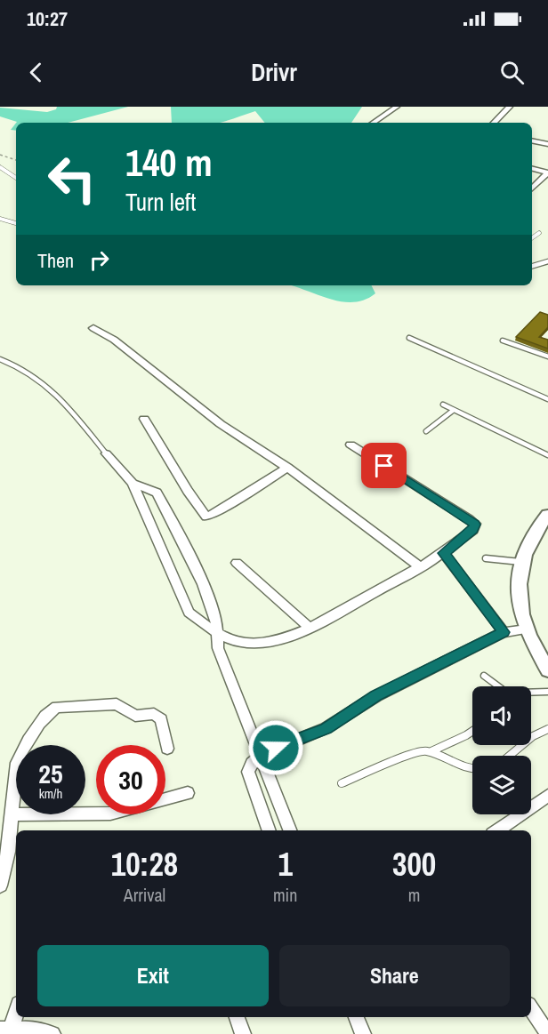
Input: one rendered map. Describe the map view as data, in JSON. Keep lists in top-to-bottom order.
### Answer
{
  "page": {
    "status": "10:27",
    "header": "Drivr",
    "turn": ["140 m", "Turn left"],
    "then": "Then",
    "speed": "25 km/h",
    "limit": "30",
    "eta": [
      "10:28",
      "Arrival",
      "1",
      "min",
      "300",
      "m"
    ],
    "buttons": ["Exit", "Share"]
  }
}
